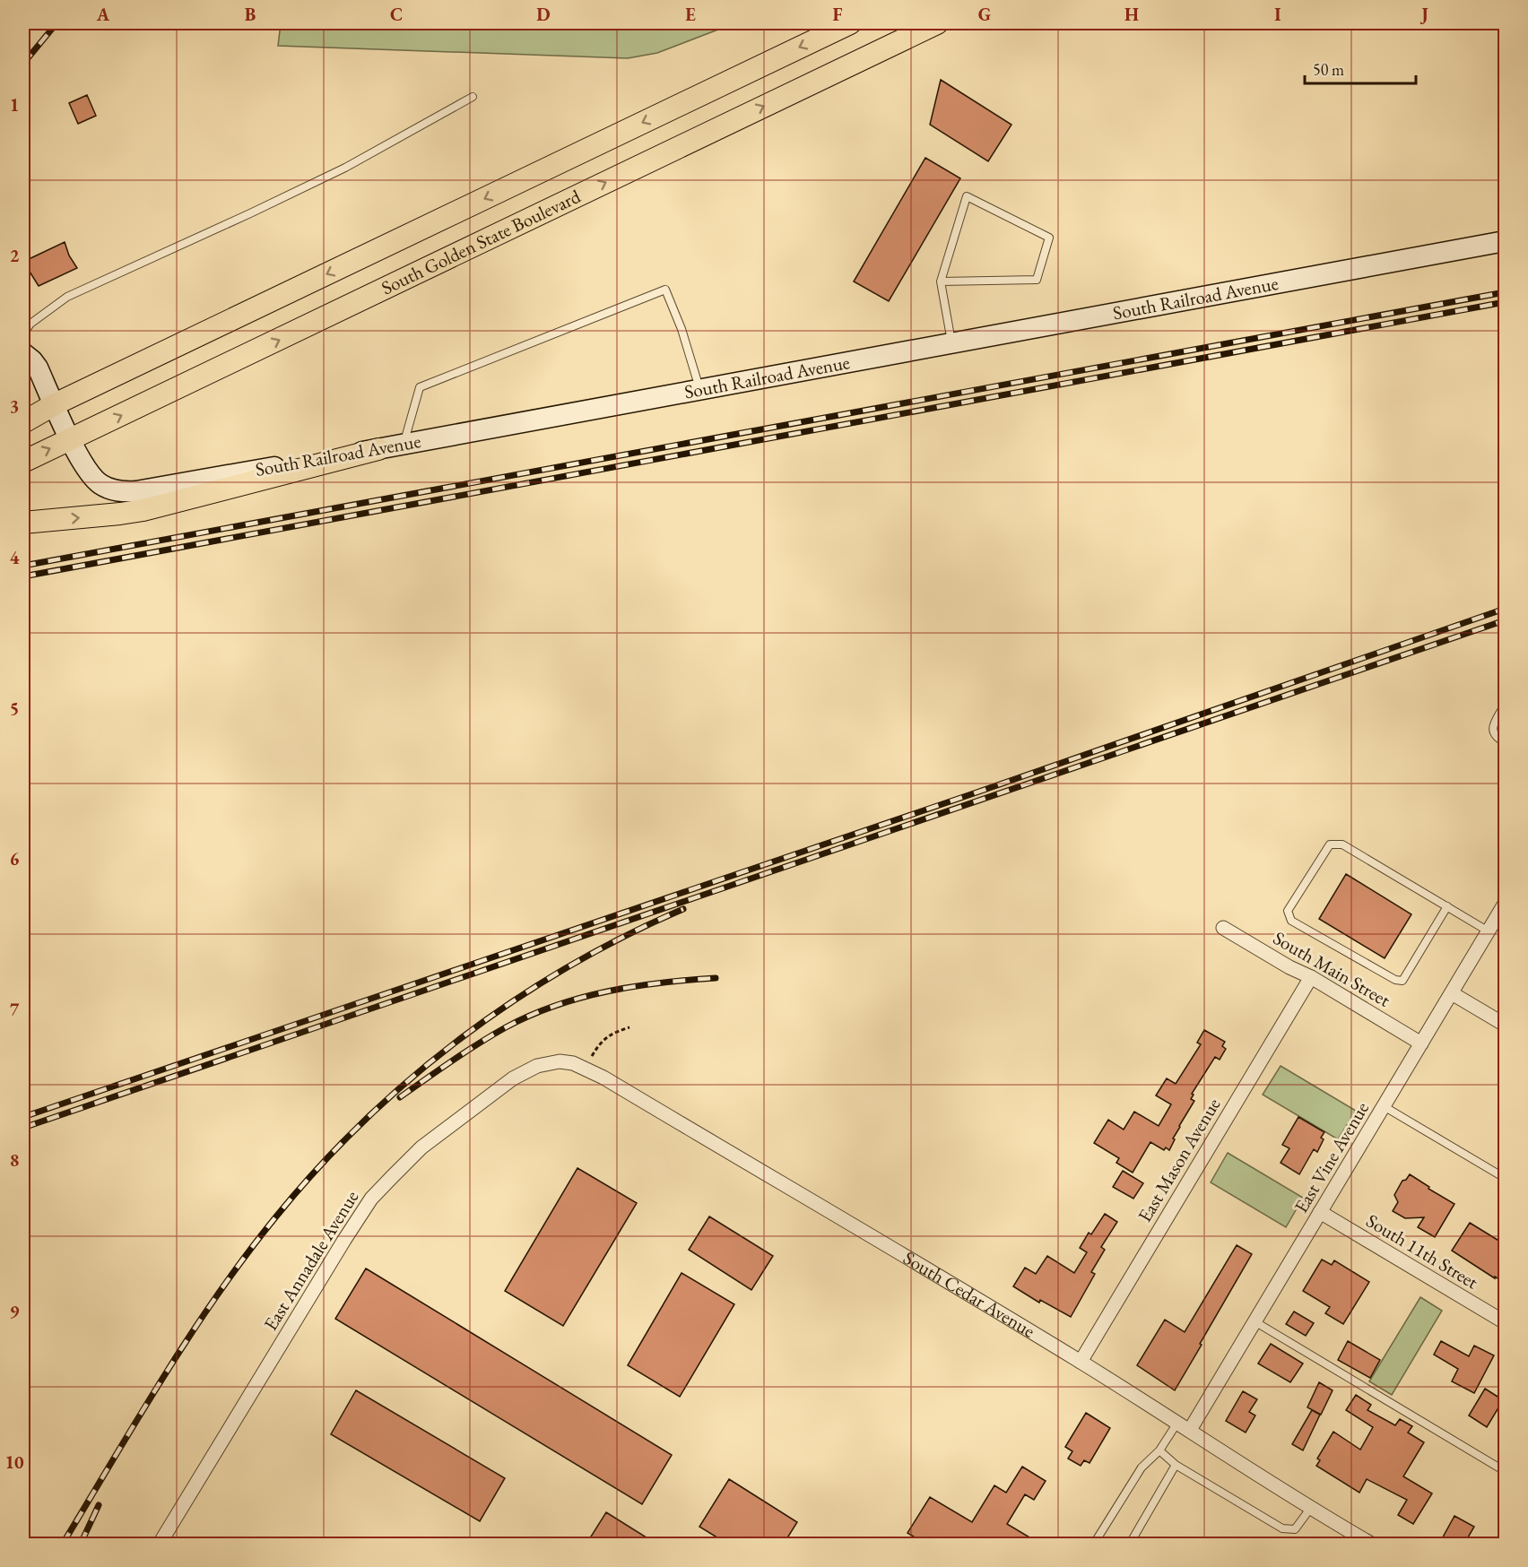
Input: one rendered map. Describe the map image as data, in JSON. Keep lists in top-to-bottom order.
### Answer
{
  "streets": {
    "main road": ["South Golden State Boulevard"],
    "street": [
      "South Railroad Avenue",
      "South Main Street",
      "East Vine Avenue",
      "East Mason Avenue",
      "South 11th Street",
      "East Annadale Avenue",
      "South Cedar Avenue"
    ]
  },
  "crossings": [
    ["South Golden State Boulevard", "South Railroad Avenue"],
    ["South Main Street", "East Vine Avenue"],
    ["South Main Street", "East Mason Avenue"],
    ["East Vine Avenue", "South 11th Street"],
    ["East Vine Avenue", "South Cedar Avenue"],
    ["East Mason Avenue", "South Cedar Avenue"],
    ["East Annadale Avenue", "South Cedar Avenue"]
  ],
  "scale_bar": "50 m",
  "grid": {
    "columns": [
      "A",
      "B",
      "C",
      "D",
      "E",
      "F",
      "G",
      "H",
      "I",
      "J"
    ],
    "rows": [
      "1",
      "2",
      "3",
      "4",
      "5",
      "6",
      "7",
      "8",
      "9",
      "10"
    ]
  }
}
